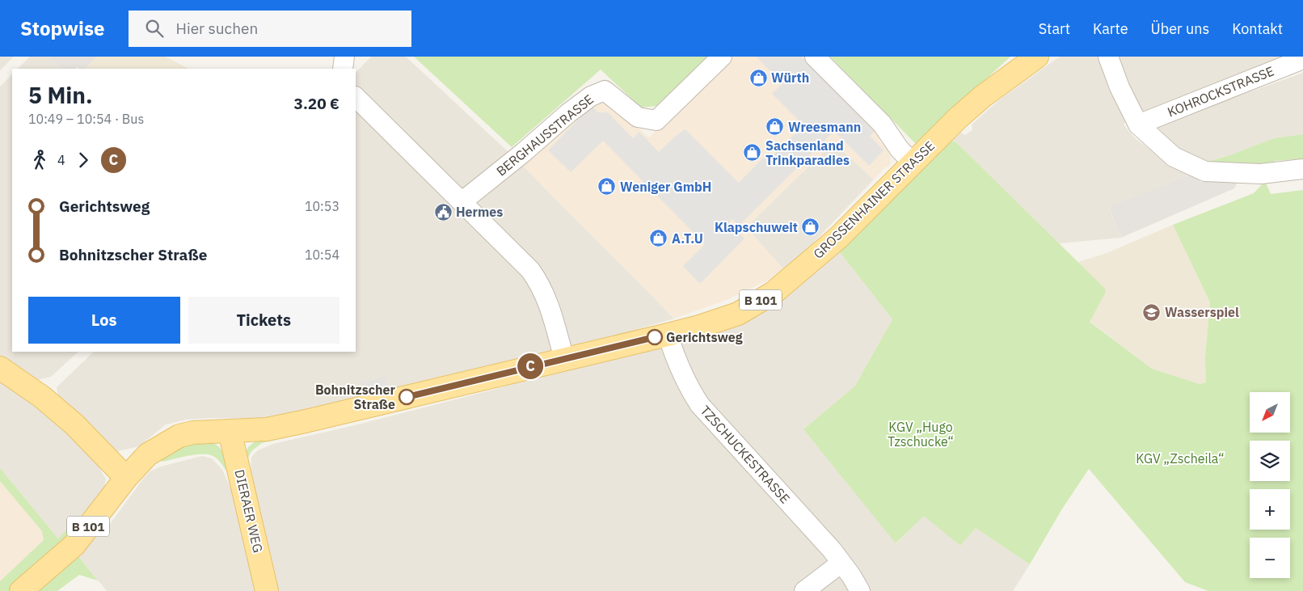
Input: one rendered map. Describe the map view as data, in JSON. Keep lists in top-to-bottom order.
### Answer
{
  "streets": {
    "main road": ["GROSSENHAINER STRASSE", "B 101", "DIERAER WEG"],
    "street": ["KOHROCKSTRASSE", "BERGHAUSSTRASSE", "TZSCHUCKESTRASSE"]
  },
  "crossings": [
    ["GROSSENHAINER STRASSE", "B 101"],
    ["GROSSENHAINER STRASSE", "TZSCHUCKESTRASSE"],
    ["GROSSENHAINER STRASSE", "DIERAER WEG"]
  ],
  "parks": ["KGV „Hugo Tzschucke“", "KGV „Zscheila“"],
  "places": {
    "shop": [
      "Würth",
      "Wreesmann",
      "Sachsenland Trinkparadies",
      "Weniger GmbH",
      "Klapschuweit",
      "A.T.U"
    ],
    "public building": ["Hermes"],
    "school or university": ["Wasserspiel"],
    "other": ["Gerichtsweg", "Bohnitzscher Straße"]
  },
  "lines": ["bus line C"],
  "north": "bottom left",
  "page": {
    "header": "Stopwise",
    "search": "Hier suchen",
    "nav": [
      "Start",
      "Karte",
      "Über uns",
      "Kontakt"
    ],
    "on_map": "C",
    "heading": ["5 Min.", "10:49 – 10:54 · Bus", "3.20 €"],
    "legs": ["4", "C"],
    "list": [
      {
        "name": "Gerichtsweg",
        "value": "10:53"
      },
      {
        "name": "Bohnitzscher Straße",
        "value": "10:54"
      }
    ],
    "buttons": ["Los", "Tickets"],
    "map_buttons": ["+", "−"]
  }
}
